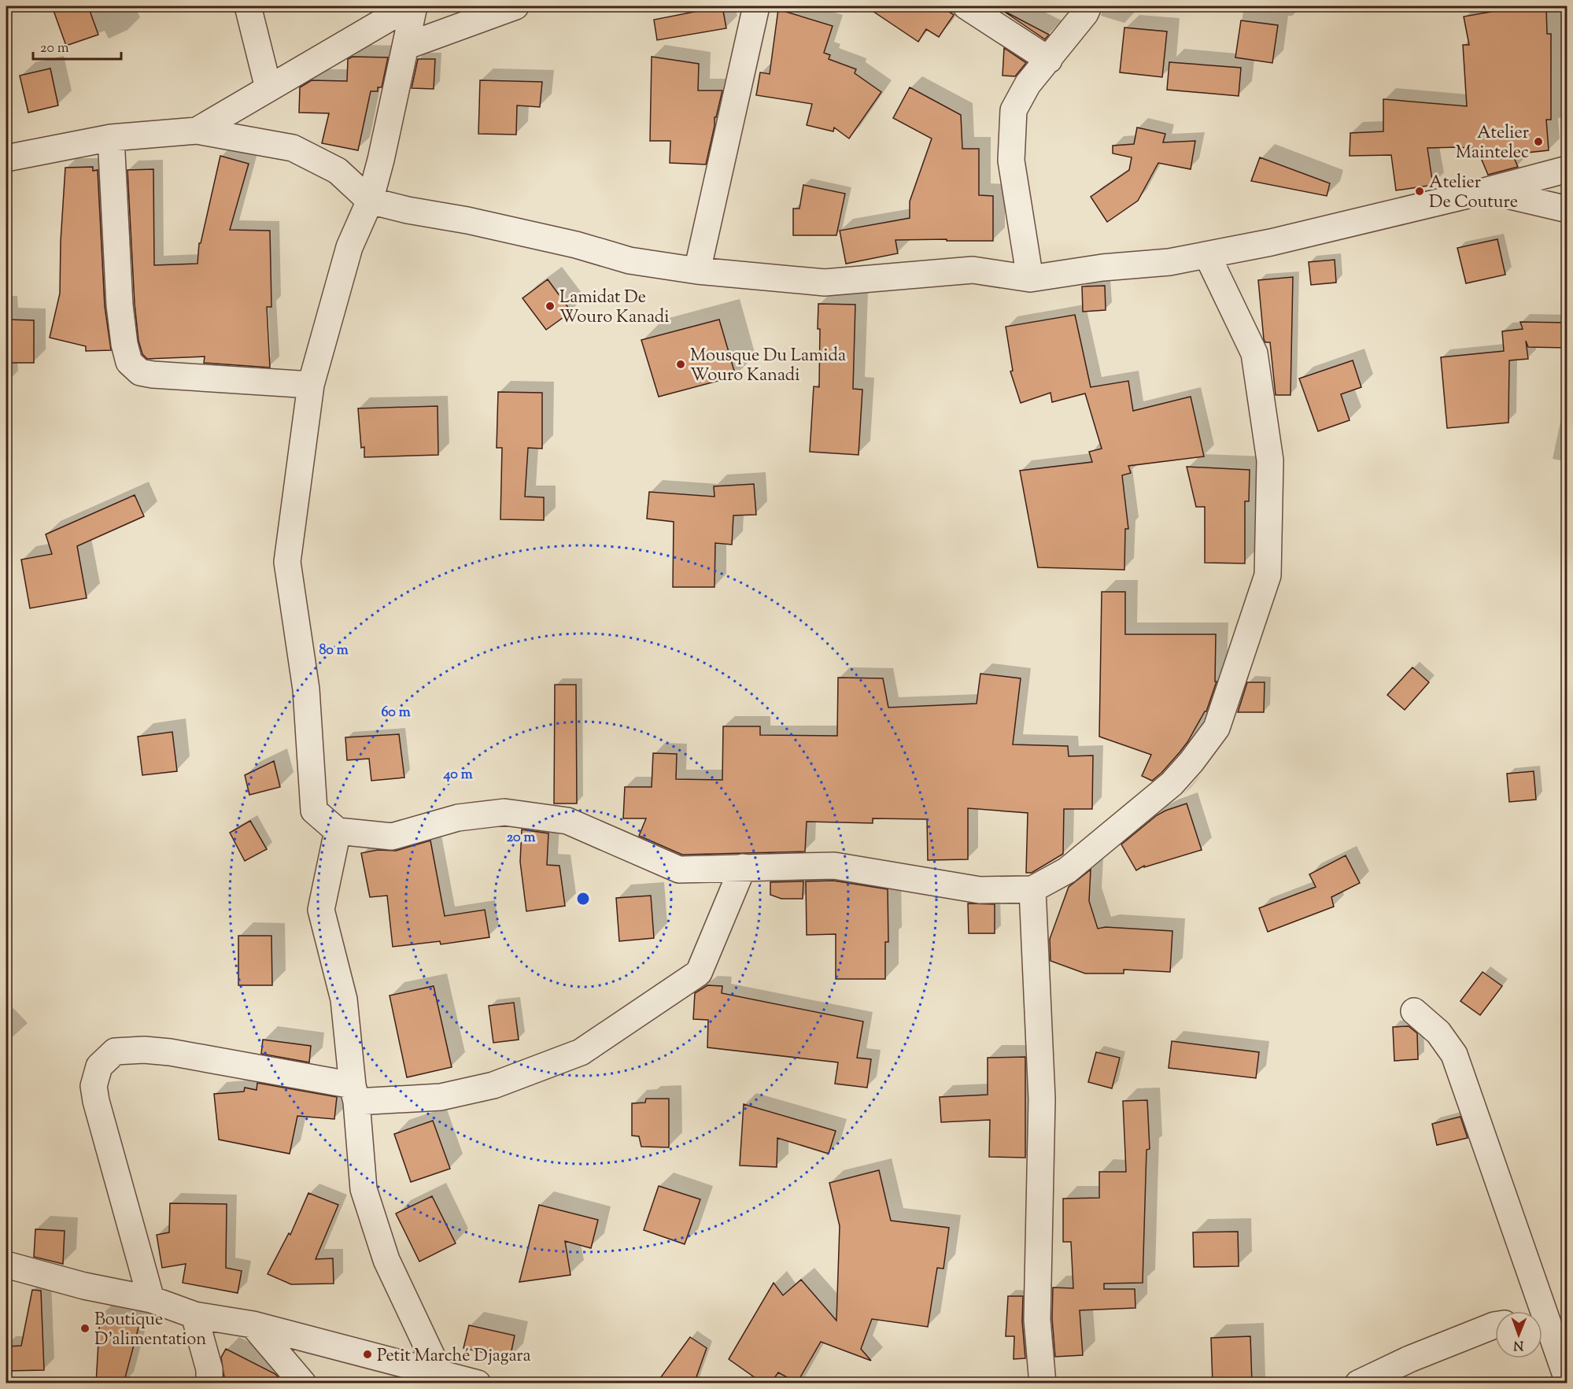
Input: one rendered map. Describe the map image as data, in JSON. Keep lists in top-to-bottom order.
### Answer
{
  "places": [
    "Atelier Maintelec",
    "Atelier De Couture",
    "Lamidat De Wouro Kanadi",
    "Mousque Du Lamida Wouro Kanadi",
    "Boutique D'alimentation",
    "Petit Marché Djagara"
  ],
  "scale_bar": "20 m",
  "north": "bottom",
  "rings": [
    "80 m",
    "60 m",
    "40 m",
    "20 m"
  ]
}
